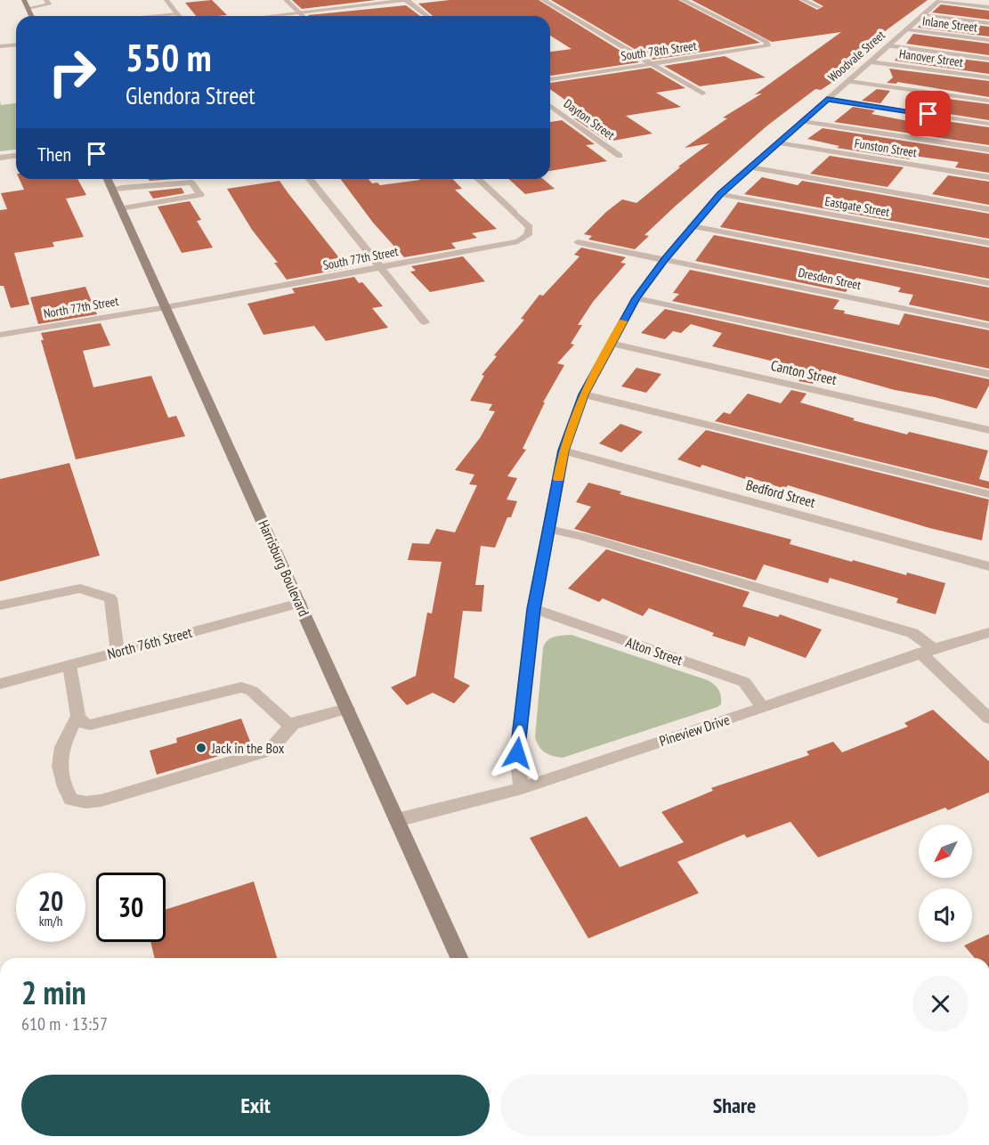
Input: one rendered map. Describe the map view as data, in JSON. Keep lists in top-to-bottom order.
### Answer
{
  "streets": {
    "main road": ["Harrisburg Boulevard"],
    "street": [
      "Inlane Street",
      "South 78th Street",
      "Woodvale Street",
      "Hanover Street",
      "Dayton Street",
      "Funston Street",
      "Eastgate Street",
      "South 77th Street",
      "Dresden Street",
      "North 77th Street",
      "Canton Street",
      "Bedford Street",
      "North 76th Street",
      "Alton Street",
      "Pineview Drive"
    ]
  },
  "crossings": [
    ["Inlane Street", "Woodvale Street"],
    ["Woodvale Street", "Hanover Street"],
    ["Woodvale Street", "Funston Street"],
    ["Woodvale Street", "Eastgate Street"],
    ["Woodvale Street", "Dresden Street"],
    ["Woodvale Street", "Canton Street"],
    ["Woodvale Street", "Bedford Street"],
    ["Woodvale Street", "Alton Street"],
    ["Woodvale Street", "Pineview Drive"],
    ["South 77th Street", "North 77th Street"],
    ["South 77th Street", "Harrisburg Boulevard"],
    ["North 77th Street", "Harrisburg Boulevard"],
    ["Harrisburg Boulevard", "North 76th Street"],
    ["Harrisburg Boulevard", "Pineview Drive"],
    ["Alton Street", "Pineview Drive"]
  ],
  "places": ["Jack in the Box"],
  "north": "bottom left",
  "page": {
    "turn": ["550 m", "Glendora Street"],
    "then": "Then",
    "speed": "20 km/h",
    "limit": "30",
    "heading": ["2 min", "610 m · 13:57"],
    "buttons": ["Exit", "Share"]
  }
}
